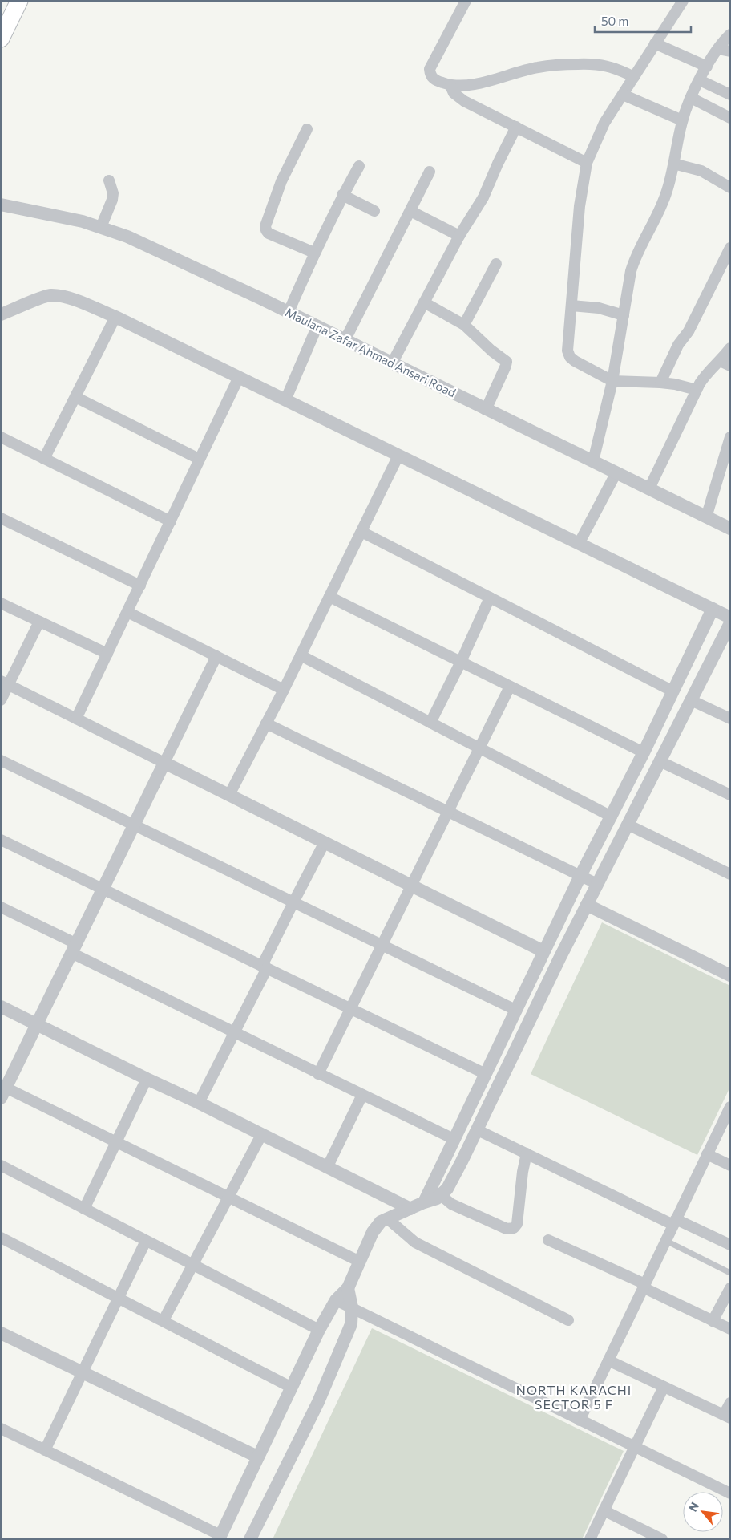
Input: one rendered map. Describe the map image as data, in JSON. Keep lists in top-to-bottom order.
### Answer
{
  "streets": {
    "street": ["Maulana Zafar Ahmad Ansari Road"]
  },
  "districts": ["NORTH KARACHI SECTOR 5 F"],
  "scale_bar": "50 m",
  "north": "top left"
}
